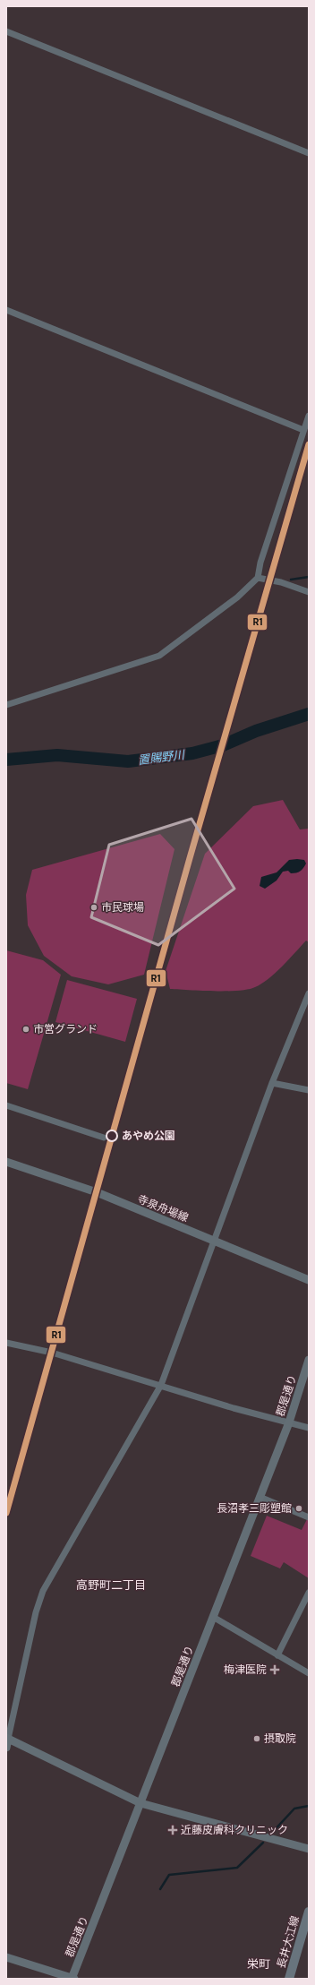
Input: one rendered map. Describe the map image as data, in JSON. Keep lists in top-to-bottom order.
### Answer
{
  "streets": {
    "main road": ["長井大江線"],
    "street": ["寺泉舟場線", "郡是通り"]
  },
  "districts": ["高野町二丁目", "栄町"],
  "water": ["置賜野川"],
  "places": {
    "other": [
      "市民球場",
      "市営グランド",
      "あやめ公園",
      "長沼孝三彫塑館",
      "摂取院"
    ],
    "health": ["梅津医院", "近藤皮膚科クリニック"]
  },
  "lines": ["transit line R1"]
}
